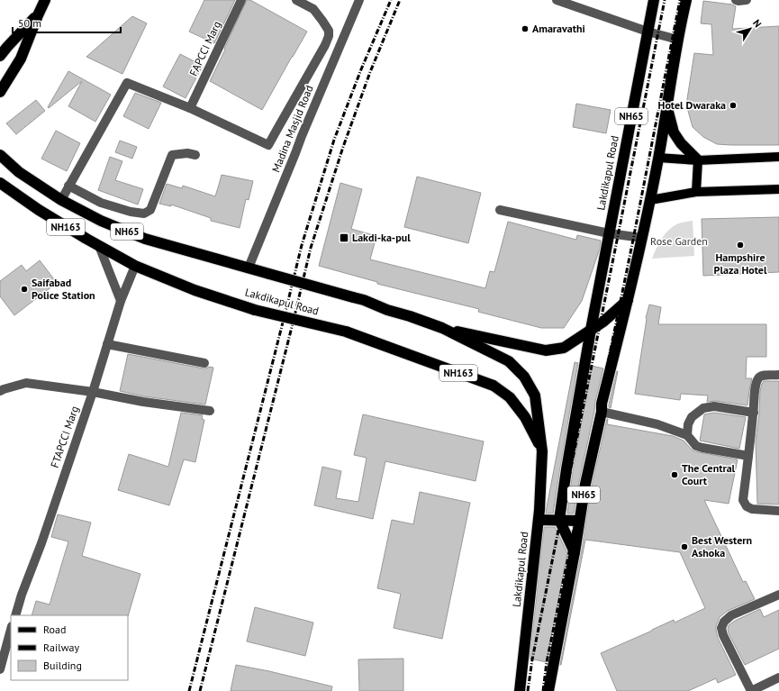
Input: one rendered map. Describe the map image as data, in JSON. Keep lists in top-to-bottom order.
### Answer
{
  "streets": {
    "highway": ["NH65", "Lakdikapul Road", "NH163"],
    "street": ["FAPCCI Marg", "Madina Masjid Road", "FTAPCCI Marg"]
  },
  "crossings": [
    ["NH65", "Lakdikapul Road"],
    ["Madina Masjid Road", "Lakdikapul Road"],
    ["Lakdikapul Road", "FTAPCCI Marg"]
  ],
  "parks": ["Rose Garden"],
  "places": {
    "other": [
      "Amaravathi",
      "Hotel Dwaraka",
      "Hampshire Plaza Hotel",
      "Saifabad Police Station",
      "The Central Court",
      "Best Western Ashoka"
    ],
    "transit": ["Lakdi-ka-pul"]
  },
  "legend": ["Road", "Railway", "Building"],
  "scale_bar": "50 m",
  "north": "top right"
}
